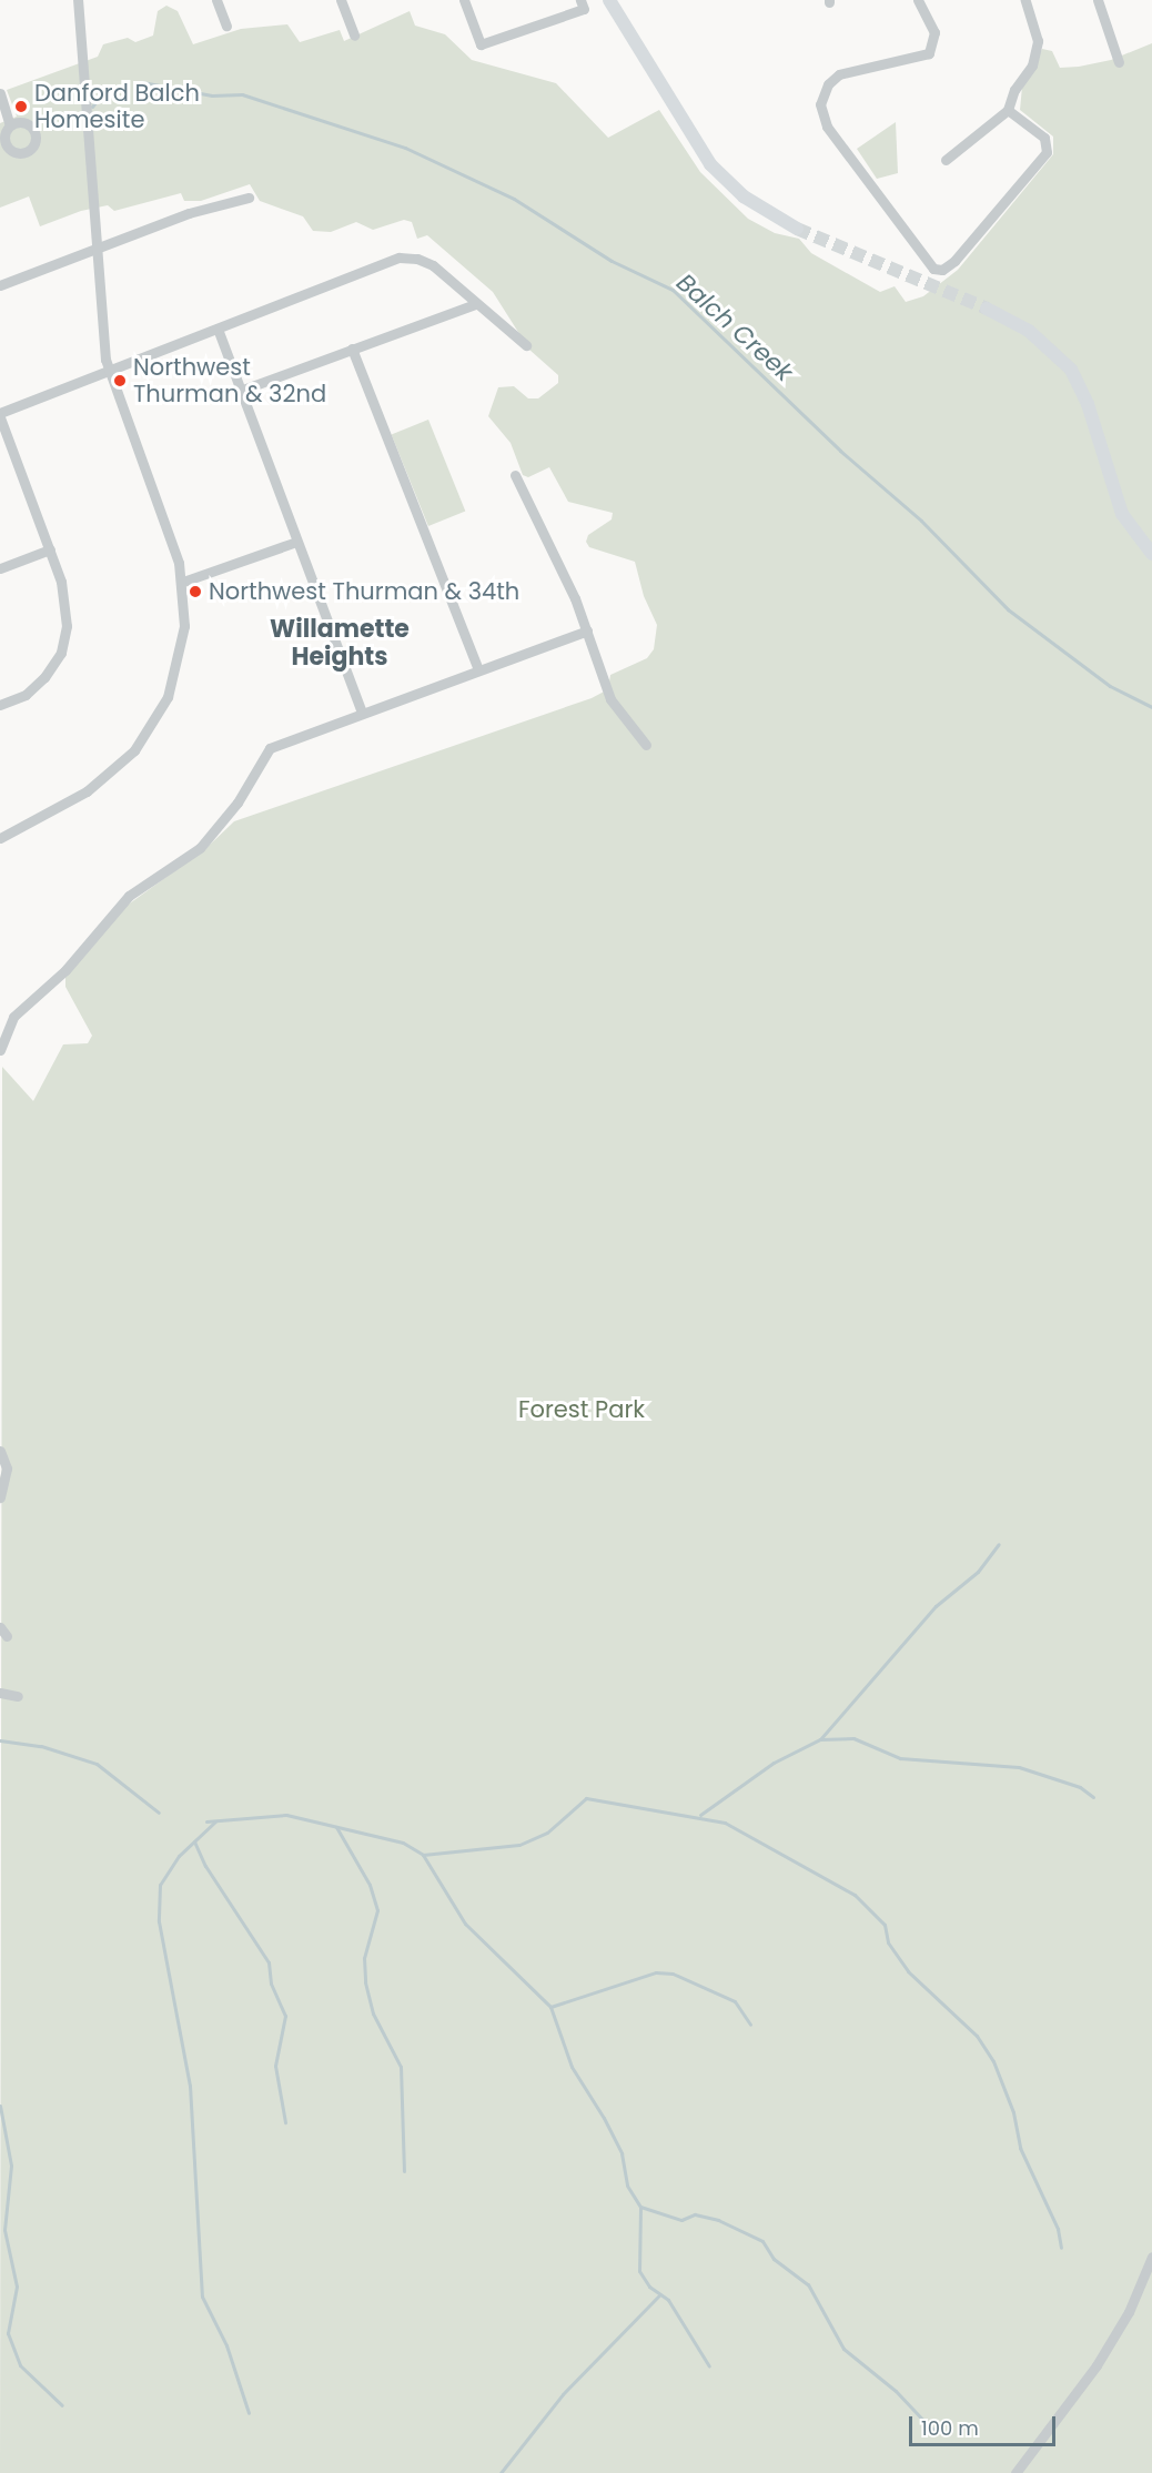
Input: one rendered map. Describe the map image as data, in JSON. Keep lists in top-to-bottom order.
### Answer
{
  "districts": ["Willamette Heights"],
  "water": ["Balch Creek"],
  "parks": ["Forest Park"],
  "places": ["Danford Balch Homesite", "Northwest Thurman & 32nd", "Northwest Thurman & 34th"],
  "scale_bar": "100 m"
}
